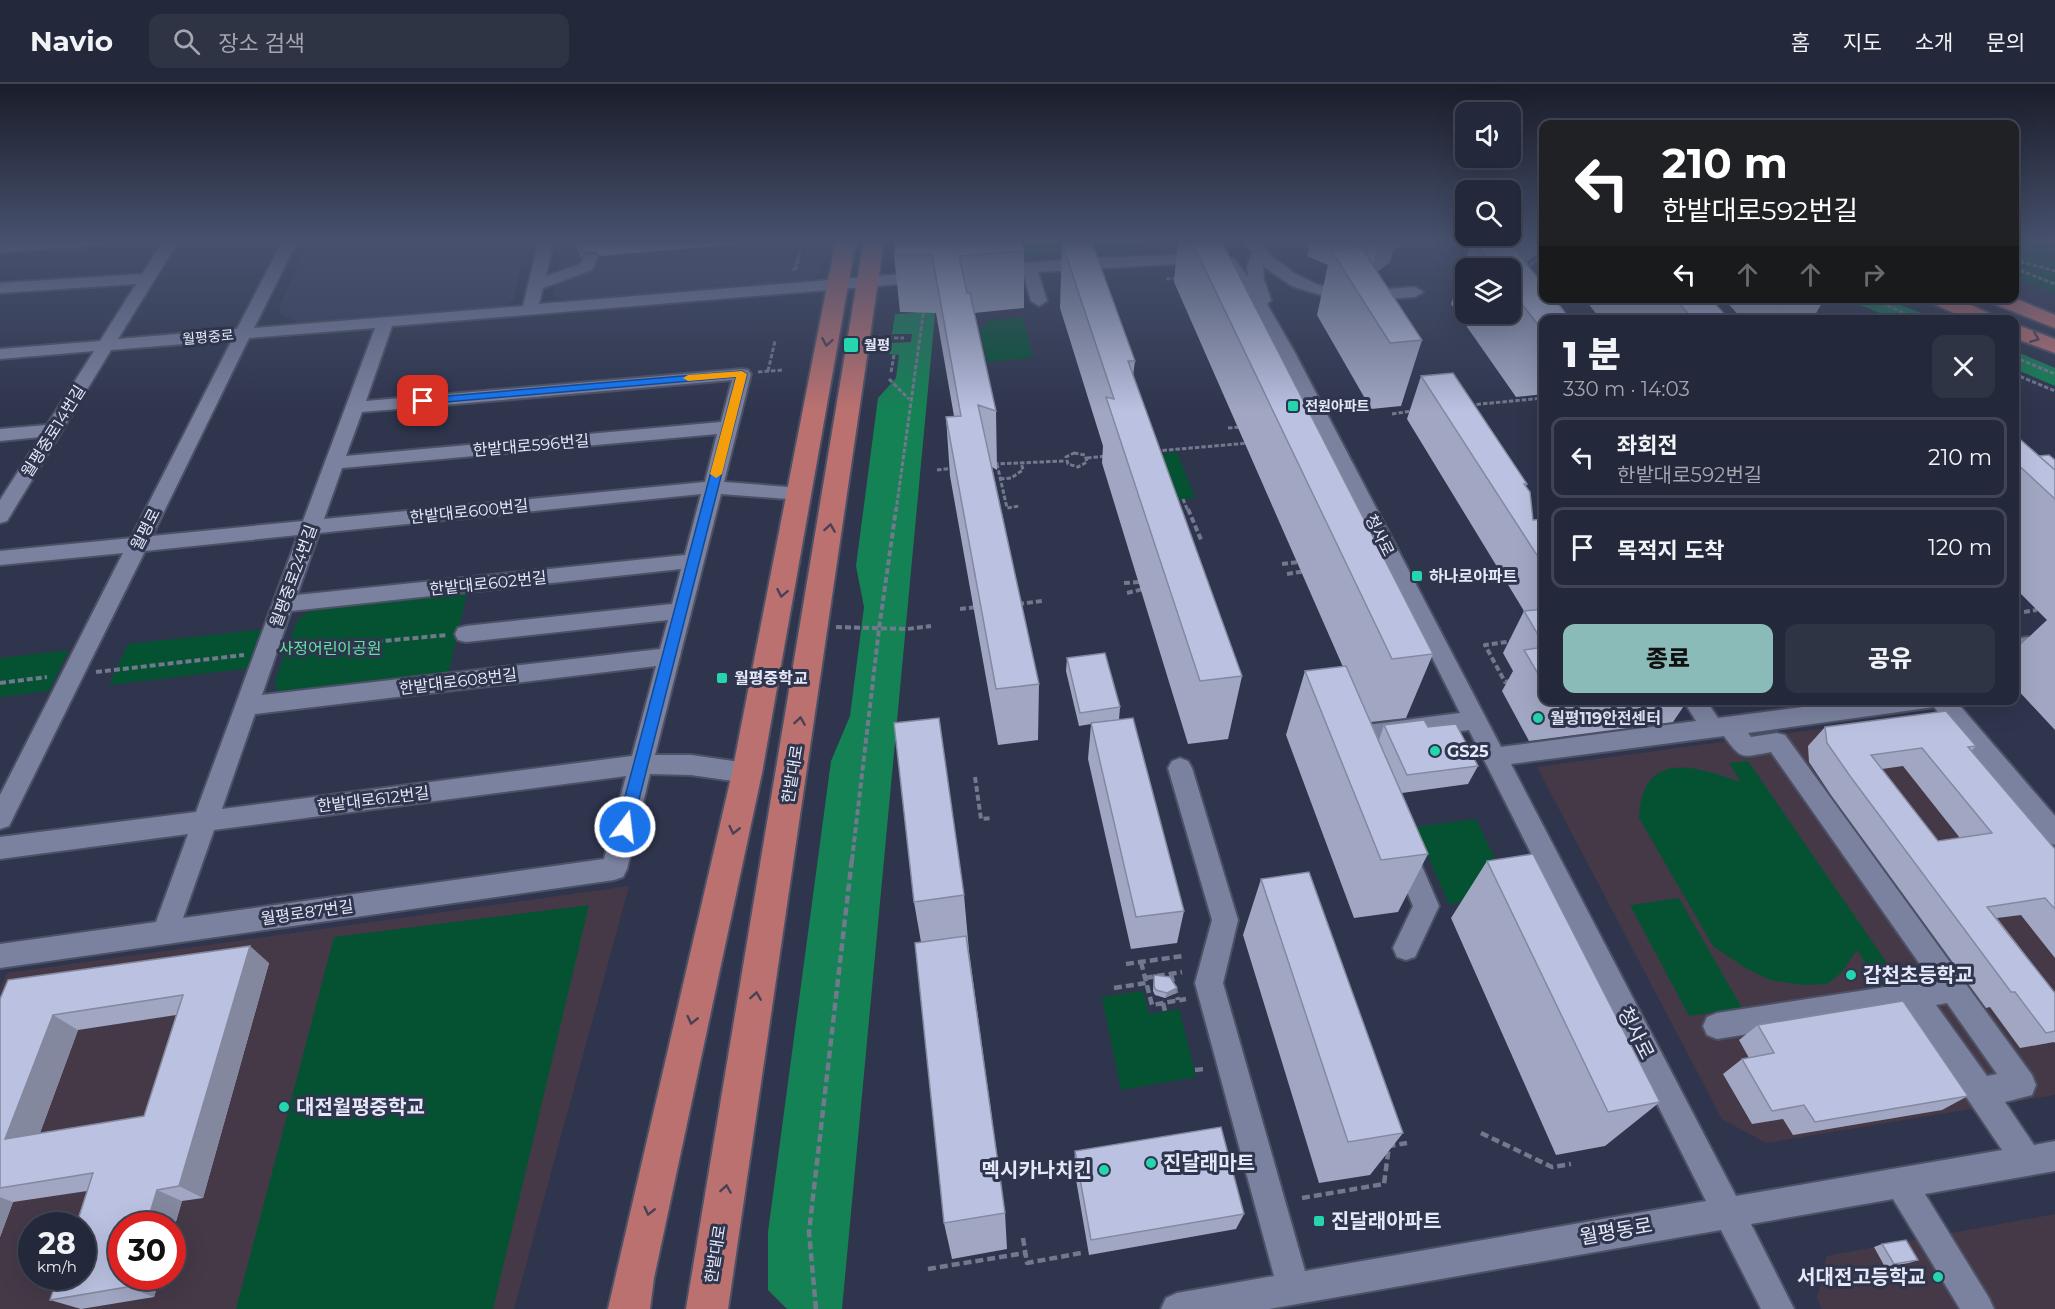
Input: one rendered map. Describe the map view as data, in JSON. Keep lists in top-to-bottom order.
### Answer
{
  "streets": {
    "main road": ["한밭대로"],
    "street": [
      "월평중로",
      "월평중로14번길",
      "한밭대로596번길",
      "한밭대로600번길",
      "월평로",
      "청사로",
      "월평중로24번길",
      "한밭대로602번길",
      "한밭대로608번길",
      "한밭대로612번길",
      "월평로87번길",
      "월평동로"
    ]
  },
  "crossings": [
    ["월평중로", "월평중로14번길"],
    ["월평중로", "월평로"],
    ["월평중로", "월평중로24번길"],
    ["한밭대로596번길", "월평중로24번길"],
    ["한밭대로600번길", "월평로"],
    ["한밭대로600번길", "월평중로24번길"],
    ["한밭대로600번길", "한밭대로"],
    ["청사로", "월평동로"],
    ["월평중로24번길", "한밭대로602번길"],
    ["월평중로24번길", "한밭대로608번길"],
    ["월평중로24번길", "한밭대로612번길"],
    ["월평중로24번길", "월평로87번길"],
    ["한밭대로", "한밭대로612번길"],
    ["한밭대로612번길", "월평로87번길"]
  ],
  "parks": ["사정어린이공원"],
  "places": {
    "transit": [
      "월평",
      "전원아파트",
      "하나로아파트",
      "월평중학교",
      "진달래아파트"
    ],
    "other": [
      "월평119안전센터",
      "GS25",
      "갑천초등학교",
      "대전월평중학교",
      "진달래마트",
      "멕시카나치킨",
      "서대전고등학교"
    ]
  },
  "page": {
    "header": "Navio",
    "search": "장소 검색",
    "nav": [
      "홈",
      "지도",
      "소개",
      "문의"
    ],
    "turn": ["210 m", "한밭대로592번길"],
    "heading": ["1 분", "330 m · 14:03"],
    "list": [
      {
        "name": "좌회전",
        "note": "한밭대로592번길",
        "value": "210 m"
      },
      {
        "name": "목적지 도착",
        "value": "120 m"
      }
    ],
    "buttons": ["종료", "공유"],
    "speed": "28 km/h",
    "limit": "30"
  }
}
